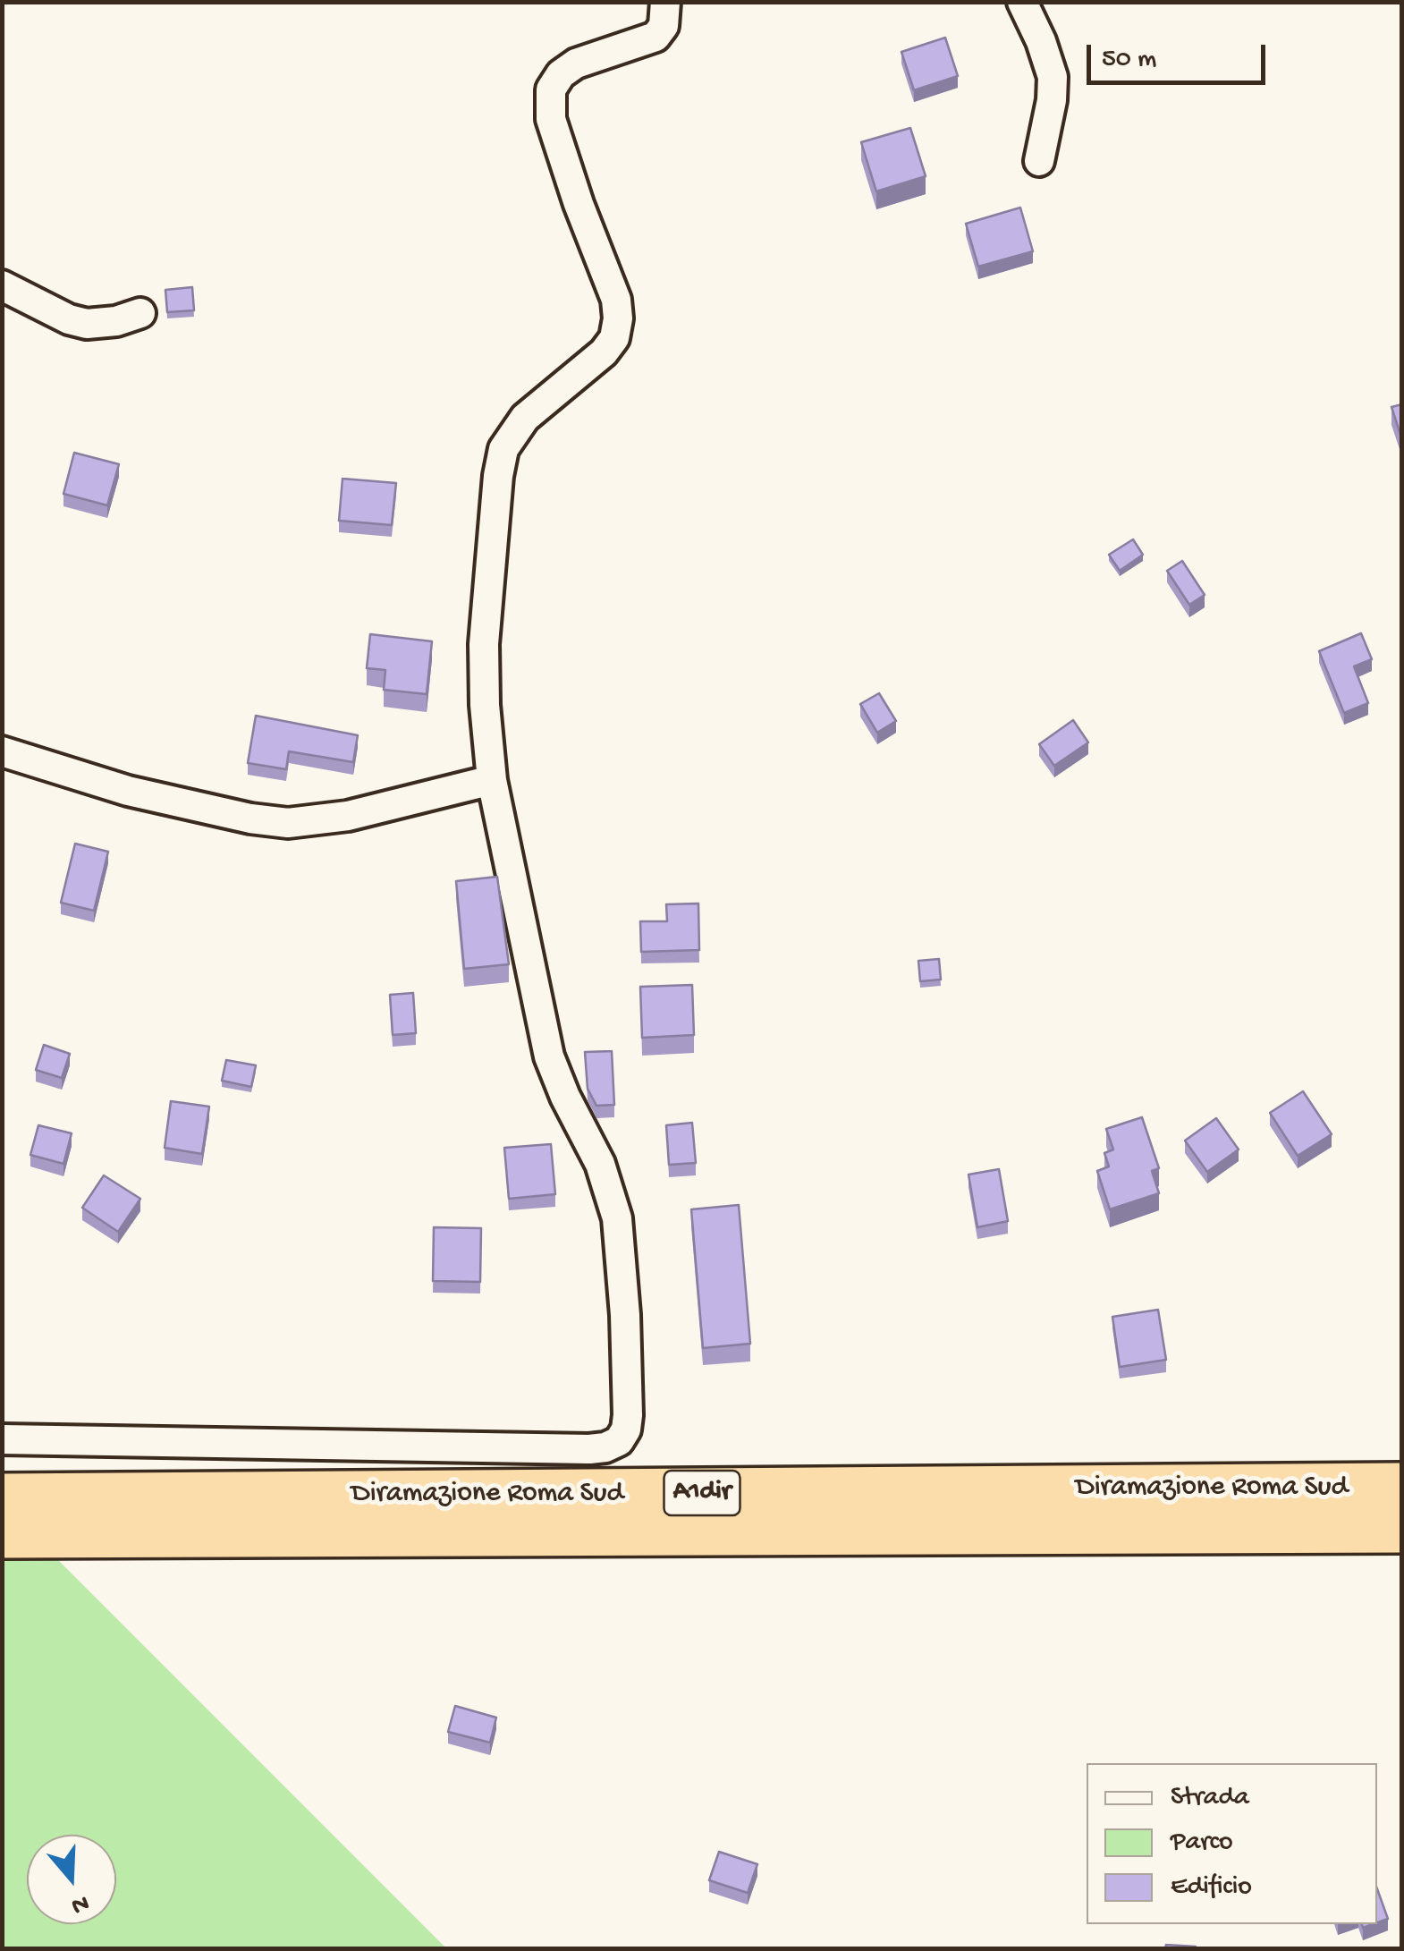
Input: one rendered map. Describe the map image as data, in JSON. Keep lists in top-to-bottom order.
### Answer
{
  "streets": {
    "highway": ["Diramazione Roma Sud", "A1dir"]
  },
  "legend": ["Strada", "Parco", "Edificio"],
  "scale_bar": "50 m",
  "north": "bottom"
}
